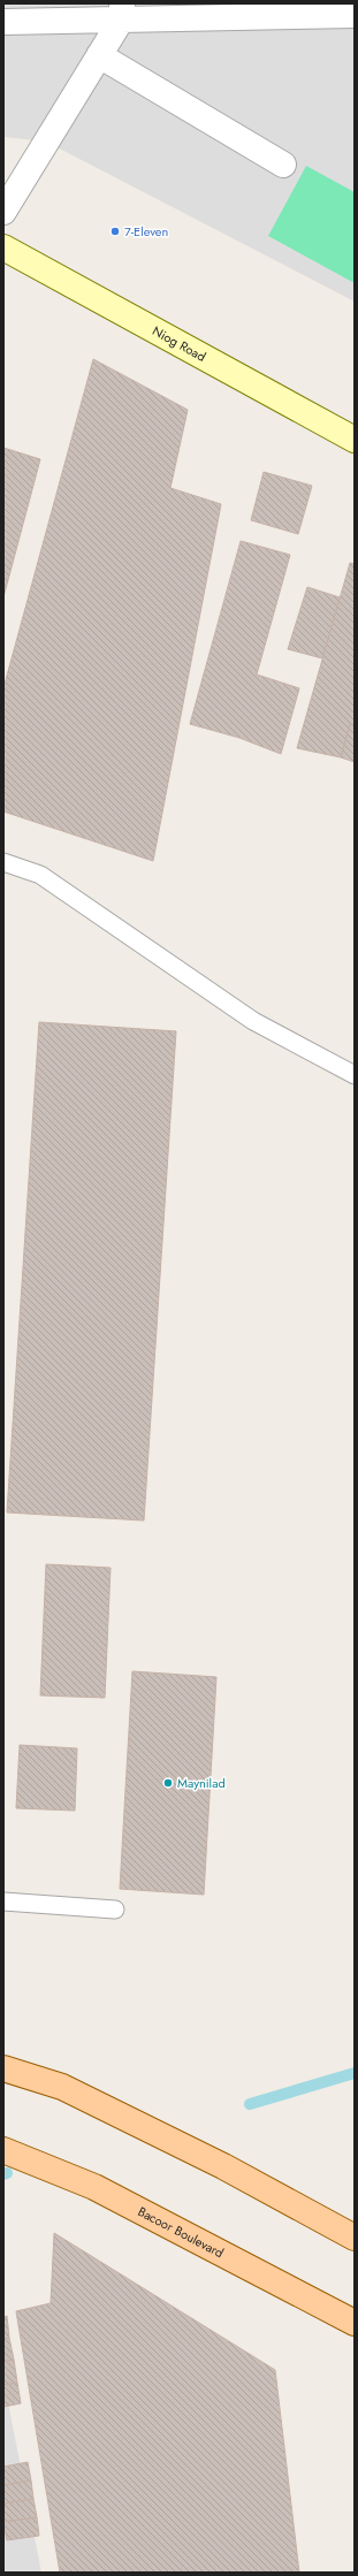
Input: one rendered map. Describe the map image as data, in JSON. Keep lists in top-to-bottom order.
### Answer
{
  "streets": {
    "main road": ["Bacoor Boulevard"],
    "street": ["Niog Road"]
  },
  "places": ["7-Eleven", "Maynilad"]
}
